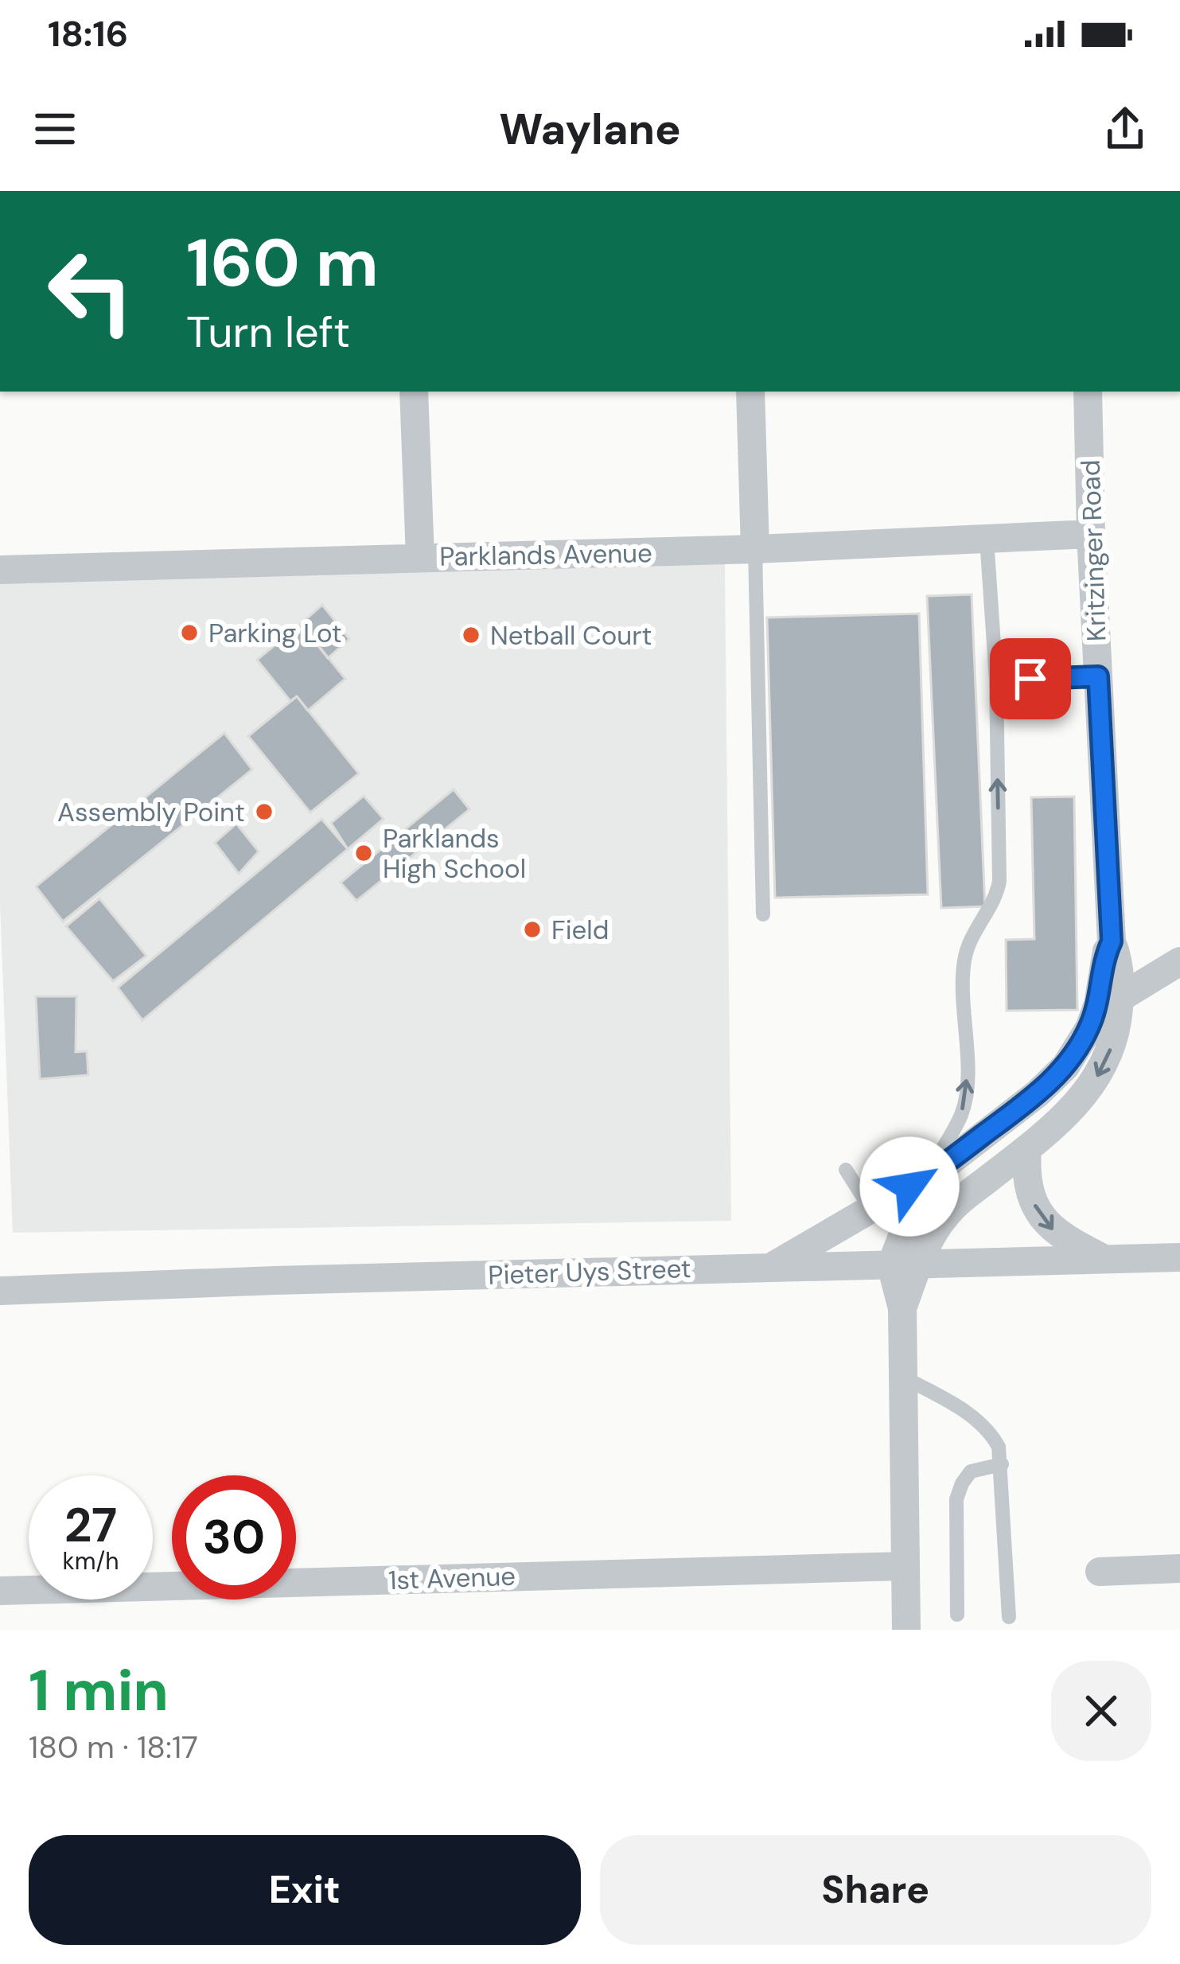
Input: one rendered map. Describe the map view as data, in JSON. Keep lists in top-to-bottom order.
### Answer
{
  "streets": {
    "street": [
      "Kritzinger Road",
      "Parklands Avenue",
      "Pieter Uys Street",
      "1st Avenue"
    ]
  },
  "crossings": [
    ["Kritzinger Road", "Parklands Avenue"],
    ["Kritzinger Road", "Pieter Uys Street"]
  ],
  "places": [
    "Parking Lot",
    "Netball Court",
    "Assembly Point",
    "Parklands High School",
    "Field"
  ],
  "page": {
    "status": "18:16",
    "header": "Waylane",
    "turn": ["160 m", "Turn left"],
    "speed": "27 km/h",
    "limit": "30",
    "heading": ["1 min", "180 m · 18:17"],
    "buttons": ["Exit", "Share"]
  }
}
